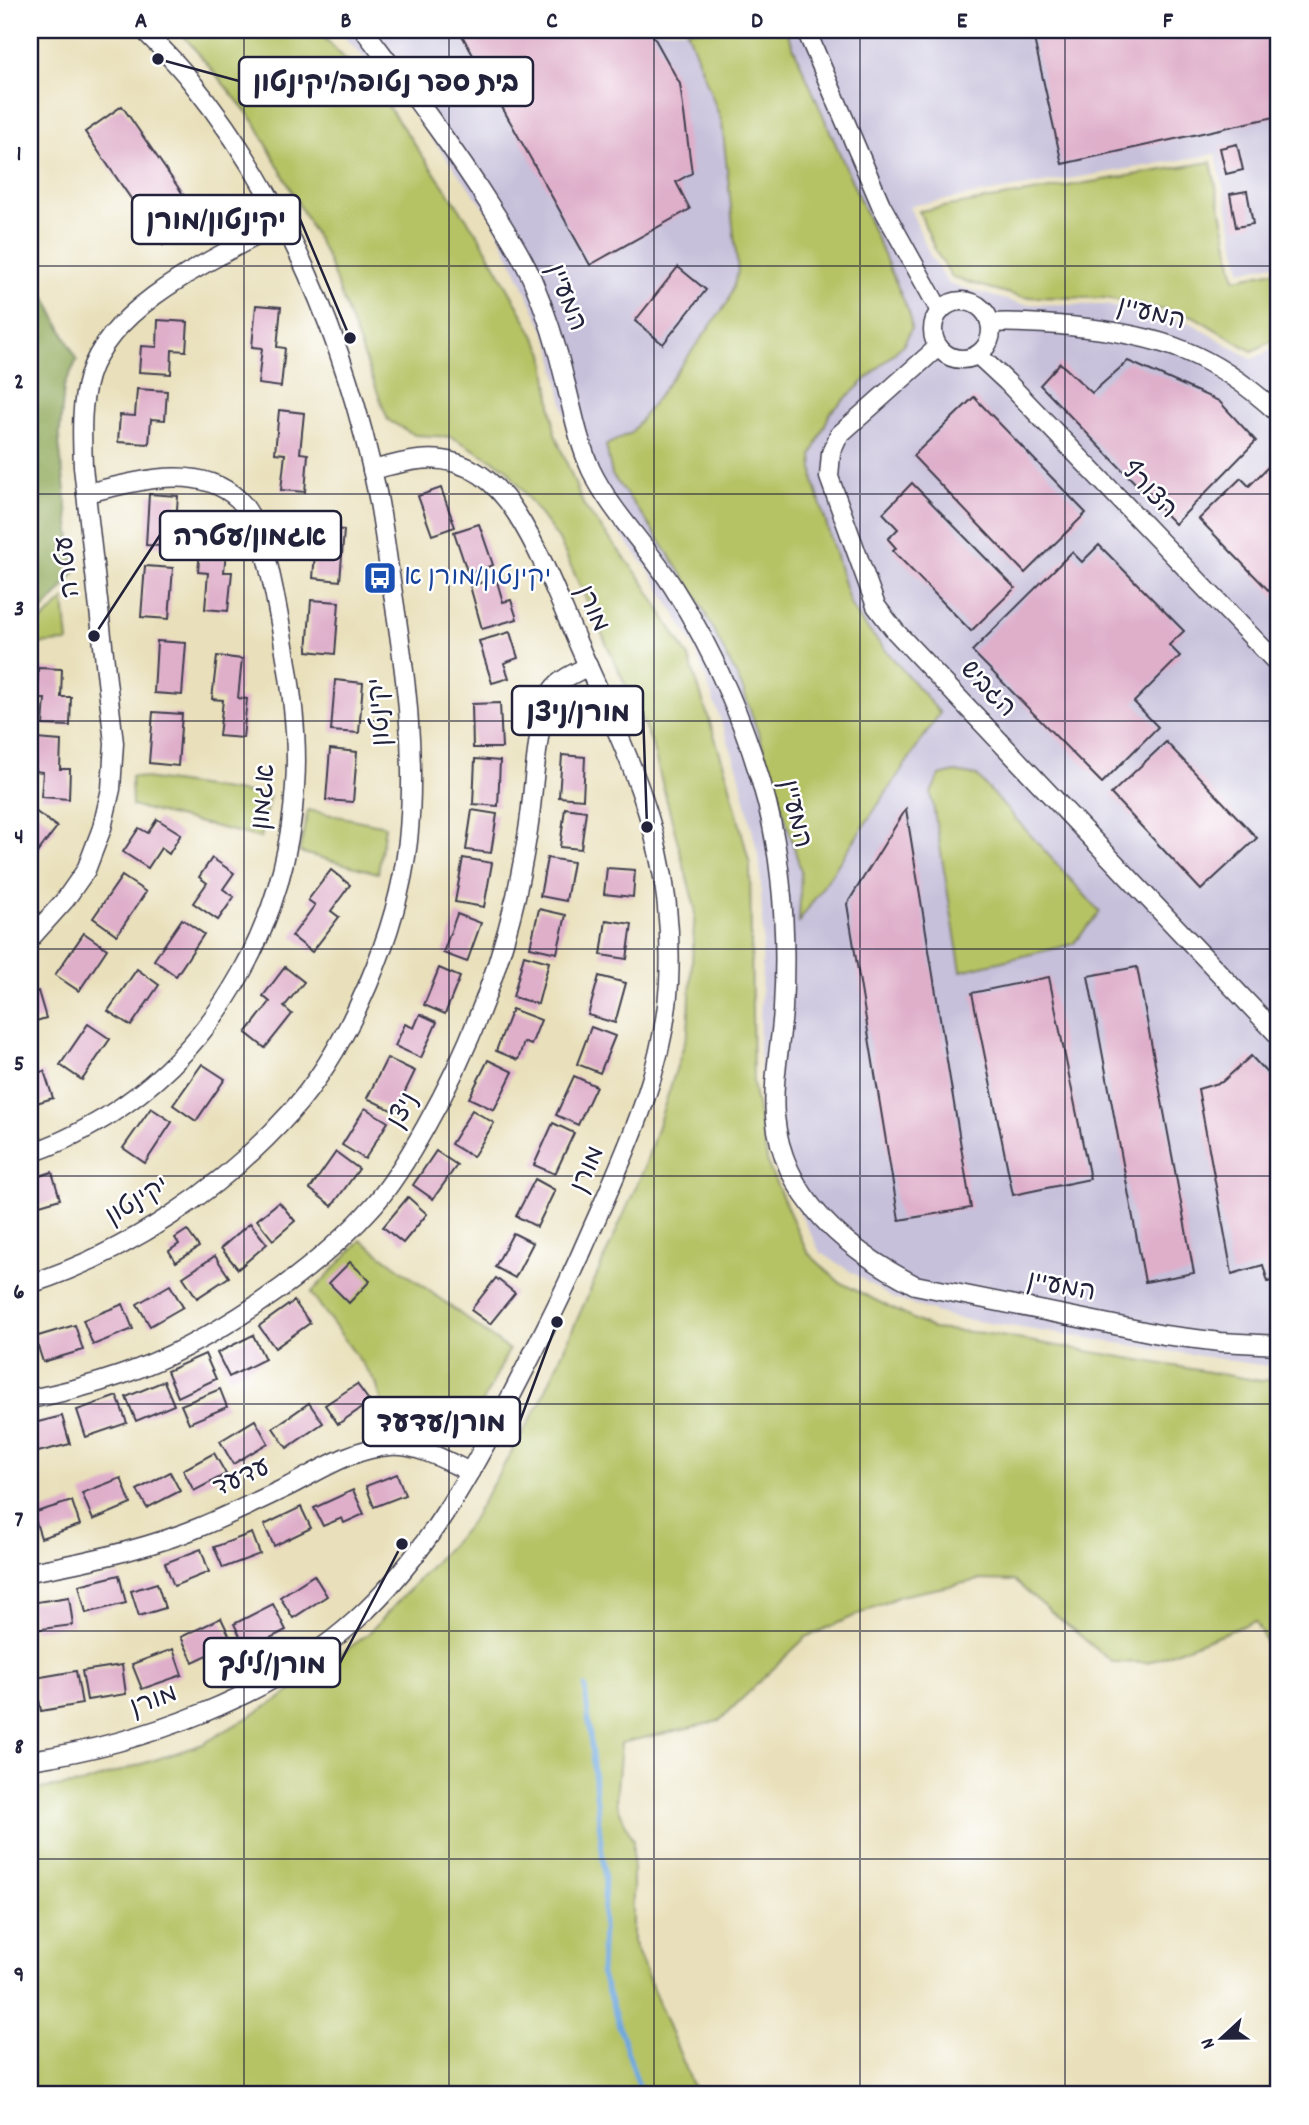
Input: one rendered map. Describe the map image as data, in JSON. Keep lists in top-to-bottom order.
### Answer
{
  "streets": {
    "street": [
      "המעיין",
      "הצורף",
      "עטרה",
      "מורן",
      "הגביש",
      "יקינטון",
      "אגמון",
      "ניצן",
      "עדעד"
    ]
  },
  "crossings": [
    ["המעיין", "הצורף"],
    ["המעיין", "הגביש"],
    ["הצורף", "הגביש"],
    ["עטרה", "יקינטון"],
    ["עטרה", "אגמון"],
    ["מורן", "יקינטון"],
    ["מורן", "ניצן"],
    ["מורן", "עדעד"]
  ],
  "places": {
    "other": [
      "בית ספר נטופה/יקינטון",
      "יקינטון/מורן",
      "אגמון/עטרה",
      "מורן/ניצן",
      "מורן/עדעד",
      "מורן/לילך"
    ],
    "bus stop": ["יקינטון/מורן א"]
  },
  "north": "left",
  "grid": {
    "columns": [
      "A",
      "B",
      "C",
      "D",
      "E",
      "F"
    ],
    "rows": [
      "1",
      "2",
      "3",
      "4",
      "5",
      "6",
      "7",
      "8",
      "9"
    ]
  }
}
